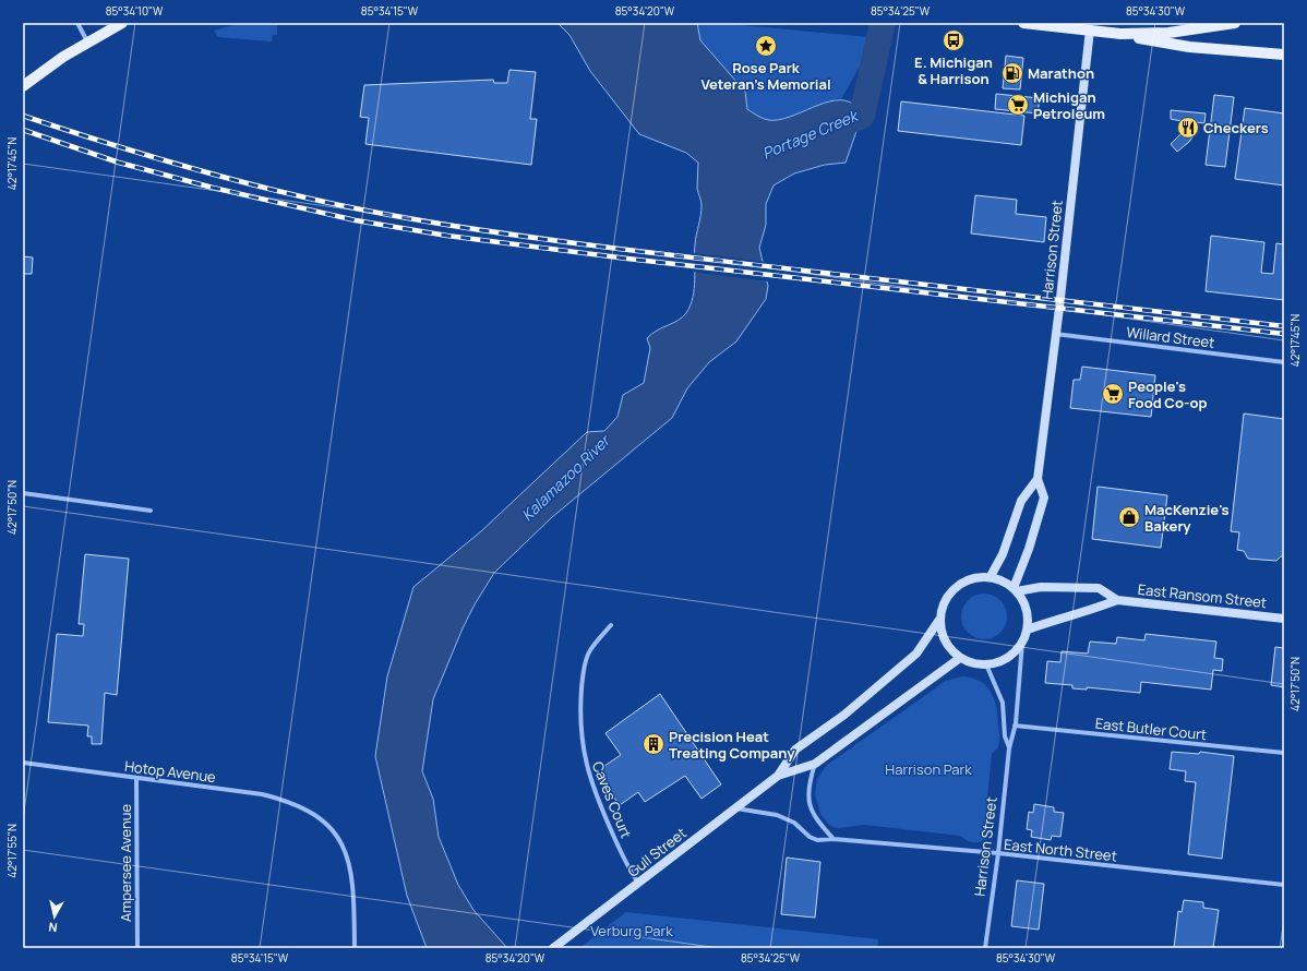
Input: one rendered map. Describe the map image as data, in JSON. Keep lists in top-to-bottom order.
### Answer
{
  "streets": {
    "street": [
      "Harrison Street",
      "Willard Street",
      "East Ransom Street",
      "East Butler Court",
      "Hotop Avenue",
      "Caves Court",
      "East North Street",
      "Gull Street",
      "Ampersee Avenue"
    ]
  },
  "crossings": [
    ["Harrison Street", "Willard Street"],
    ["Harrison Street", "East Ransom Street"],
    ["Harrison Street", "East Butler Court"],
    ["Harrison Street", "East North Street"],
    ["Harrison Street", "Gull Street"],
    ["East Ransom Street", "Gull Street"],
    ["Hotop Avenue", "Ampersee Avenue"],
    ["Caves Court", "Gull Street"],
    ["East North Street", "Gull Street"]
  ],
  "water": ["Portage Creek", "Kalamazoo River"],
  "parks": ["Harrison Park", "Verburg Park"],
  "places": {
    "bus stop": ["E. Michigan & Harrison"],
    "place": ["Rose Park Veteran's Memorial"],
    "fuel station": ["Marathon"],
    "supermarket": ["Michigan Petroleum", "People's Food Co-op"],
    "restaurant": ["Checkers"],
    "shop": ["MacKenzie's Bakery"],
    "building": ["Precision Heat Treating Company"]
  },
  "north": "bottom",
  "coordinates": [
    "85°34'10\"W",
    "85°34'15\"W",
    "85°34'20\"W",
    "85°34'25\"W",
    "85°34'30\"W",
    "42°17'45\"N",
    "42°17'50\"N",
    "42°17'55\"N"
  ]
}
